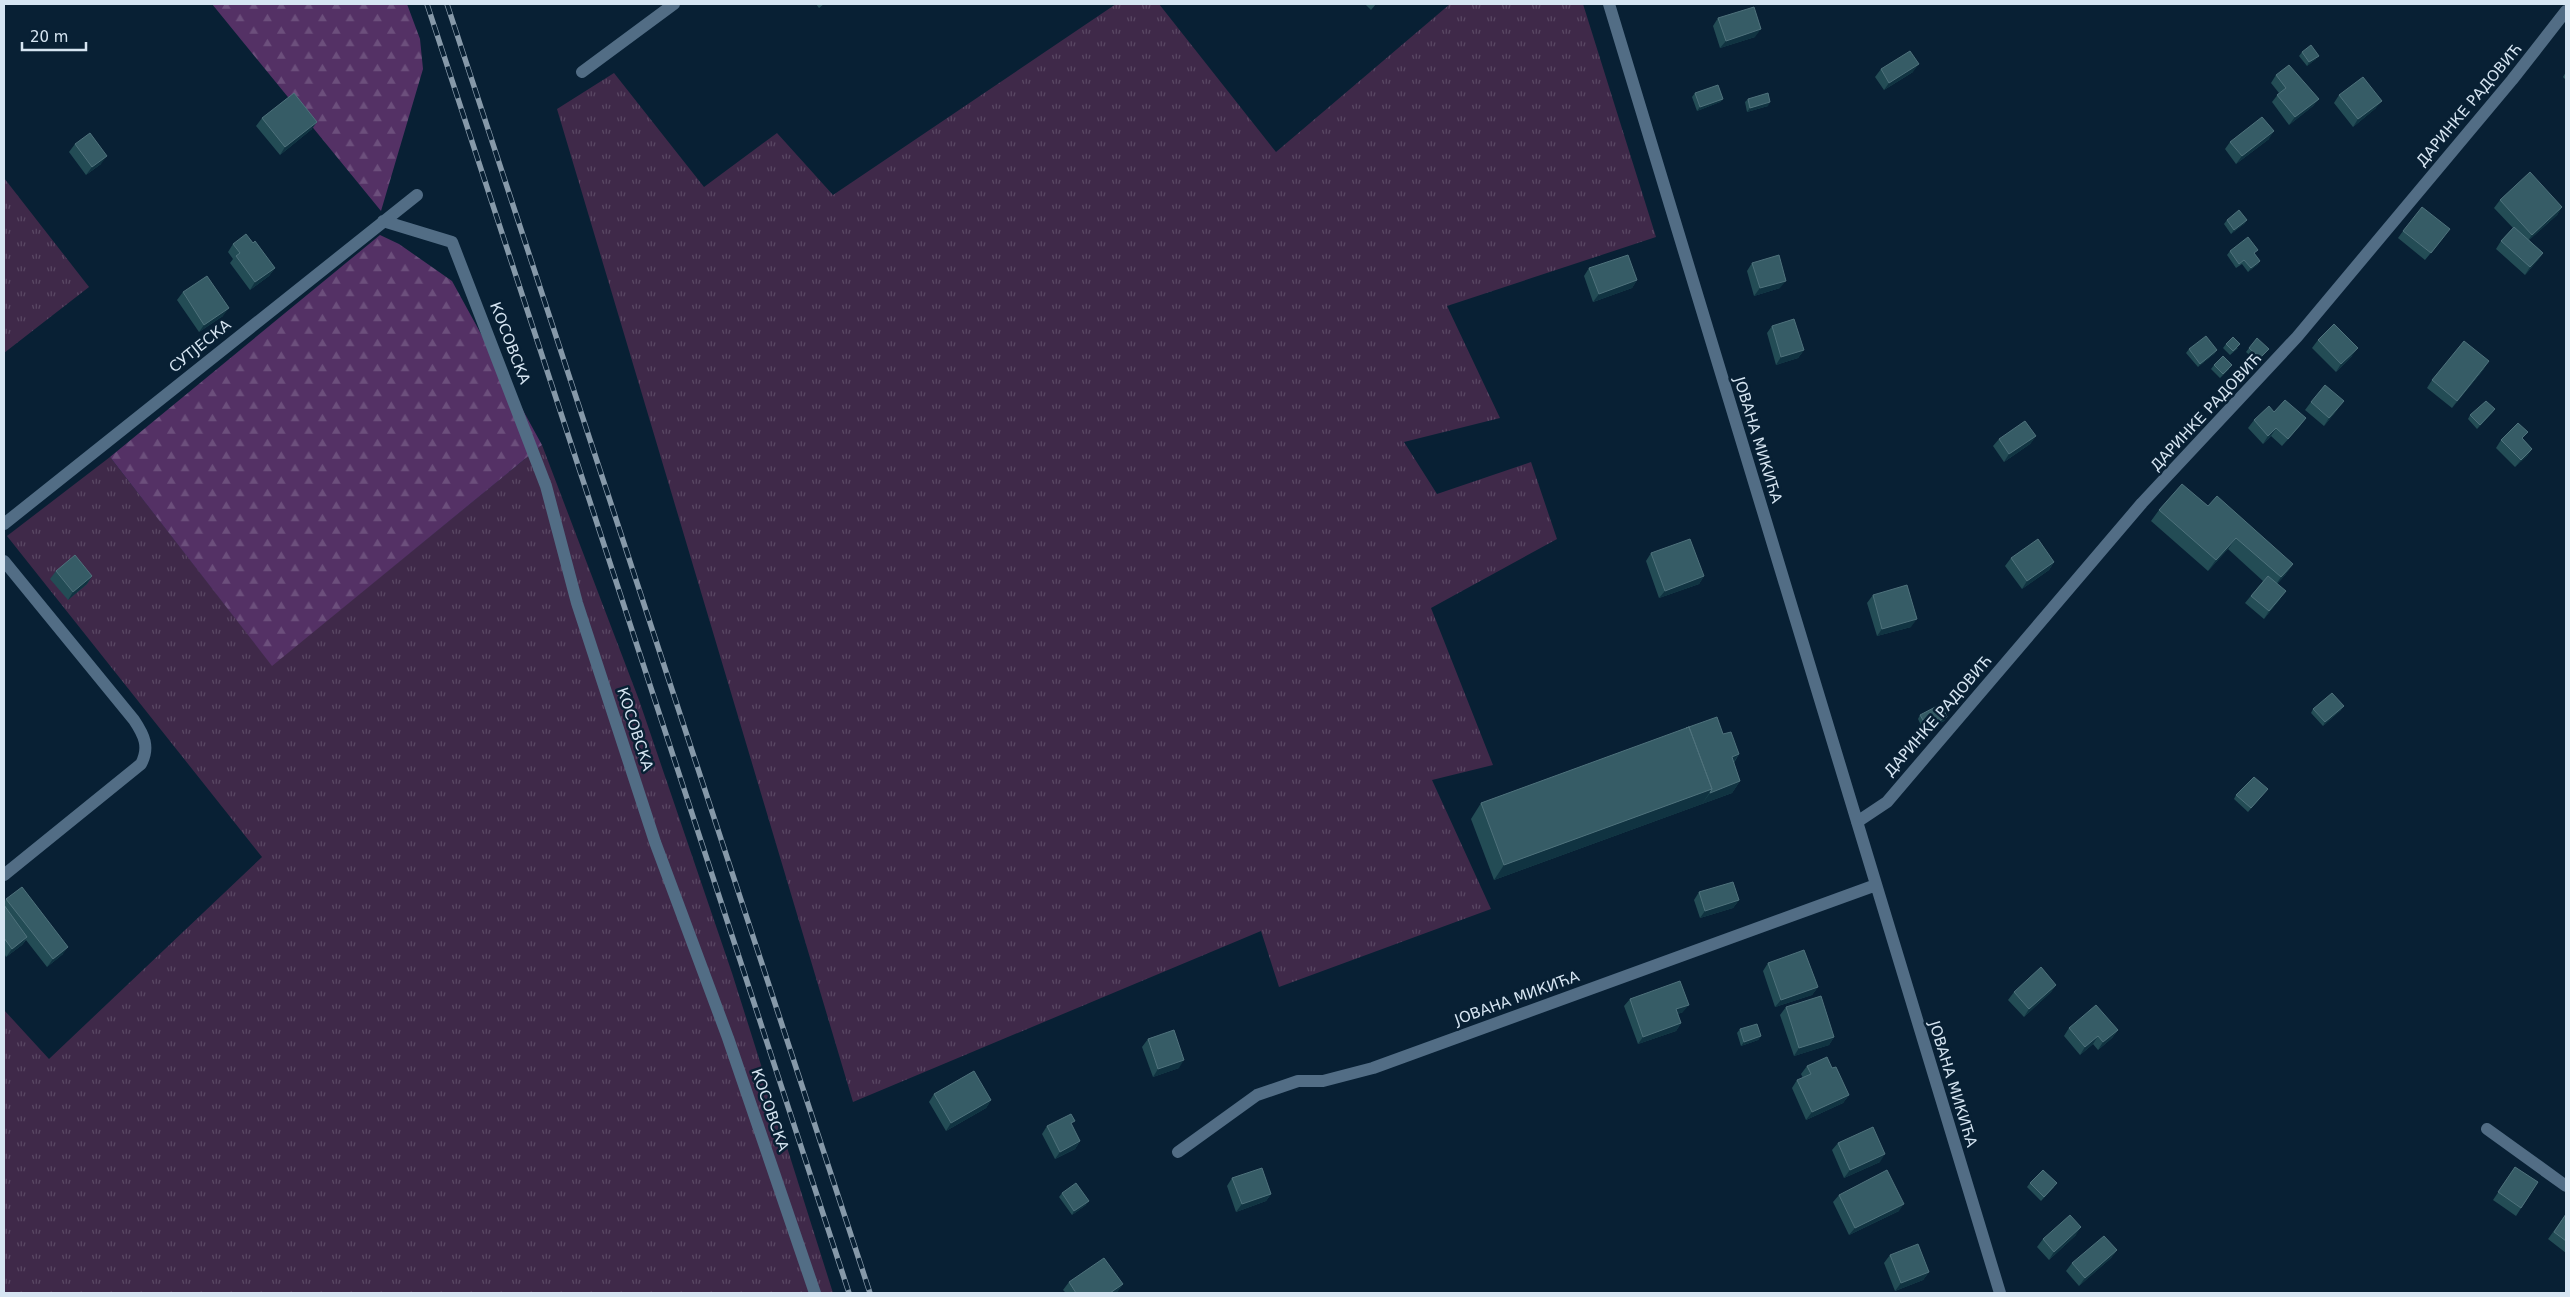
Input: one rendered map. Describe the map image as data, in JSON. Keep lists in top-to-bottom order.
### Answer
{
  "streets": {
    "street": [
      "ДАРИНКЕ РАДОВИЋ",
      "КОСОВСКА",
      "СУТЈЕСКА",
      "ЈОВАНА МИКИЋА"
    ]
  },
  "crossings": [
    ["ДАРИНКЕ РАДОВИЋ", "ЈОВАНА МИКИЋА"],
    ["КОСОВСКА", "СУТЈЕСКА"]
  ],
  "scale_bar": "20 m"
}
